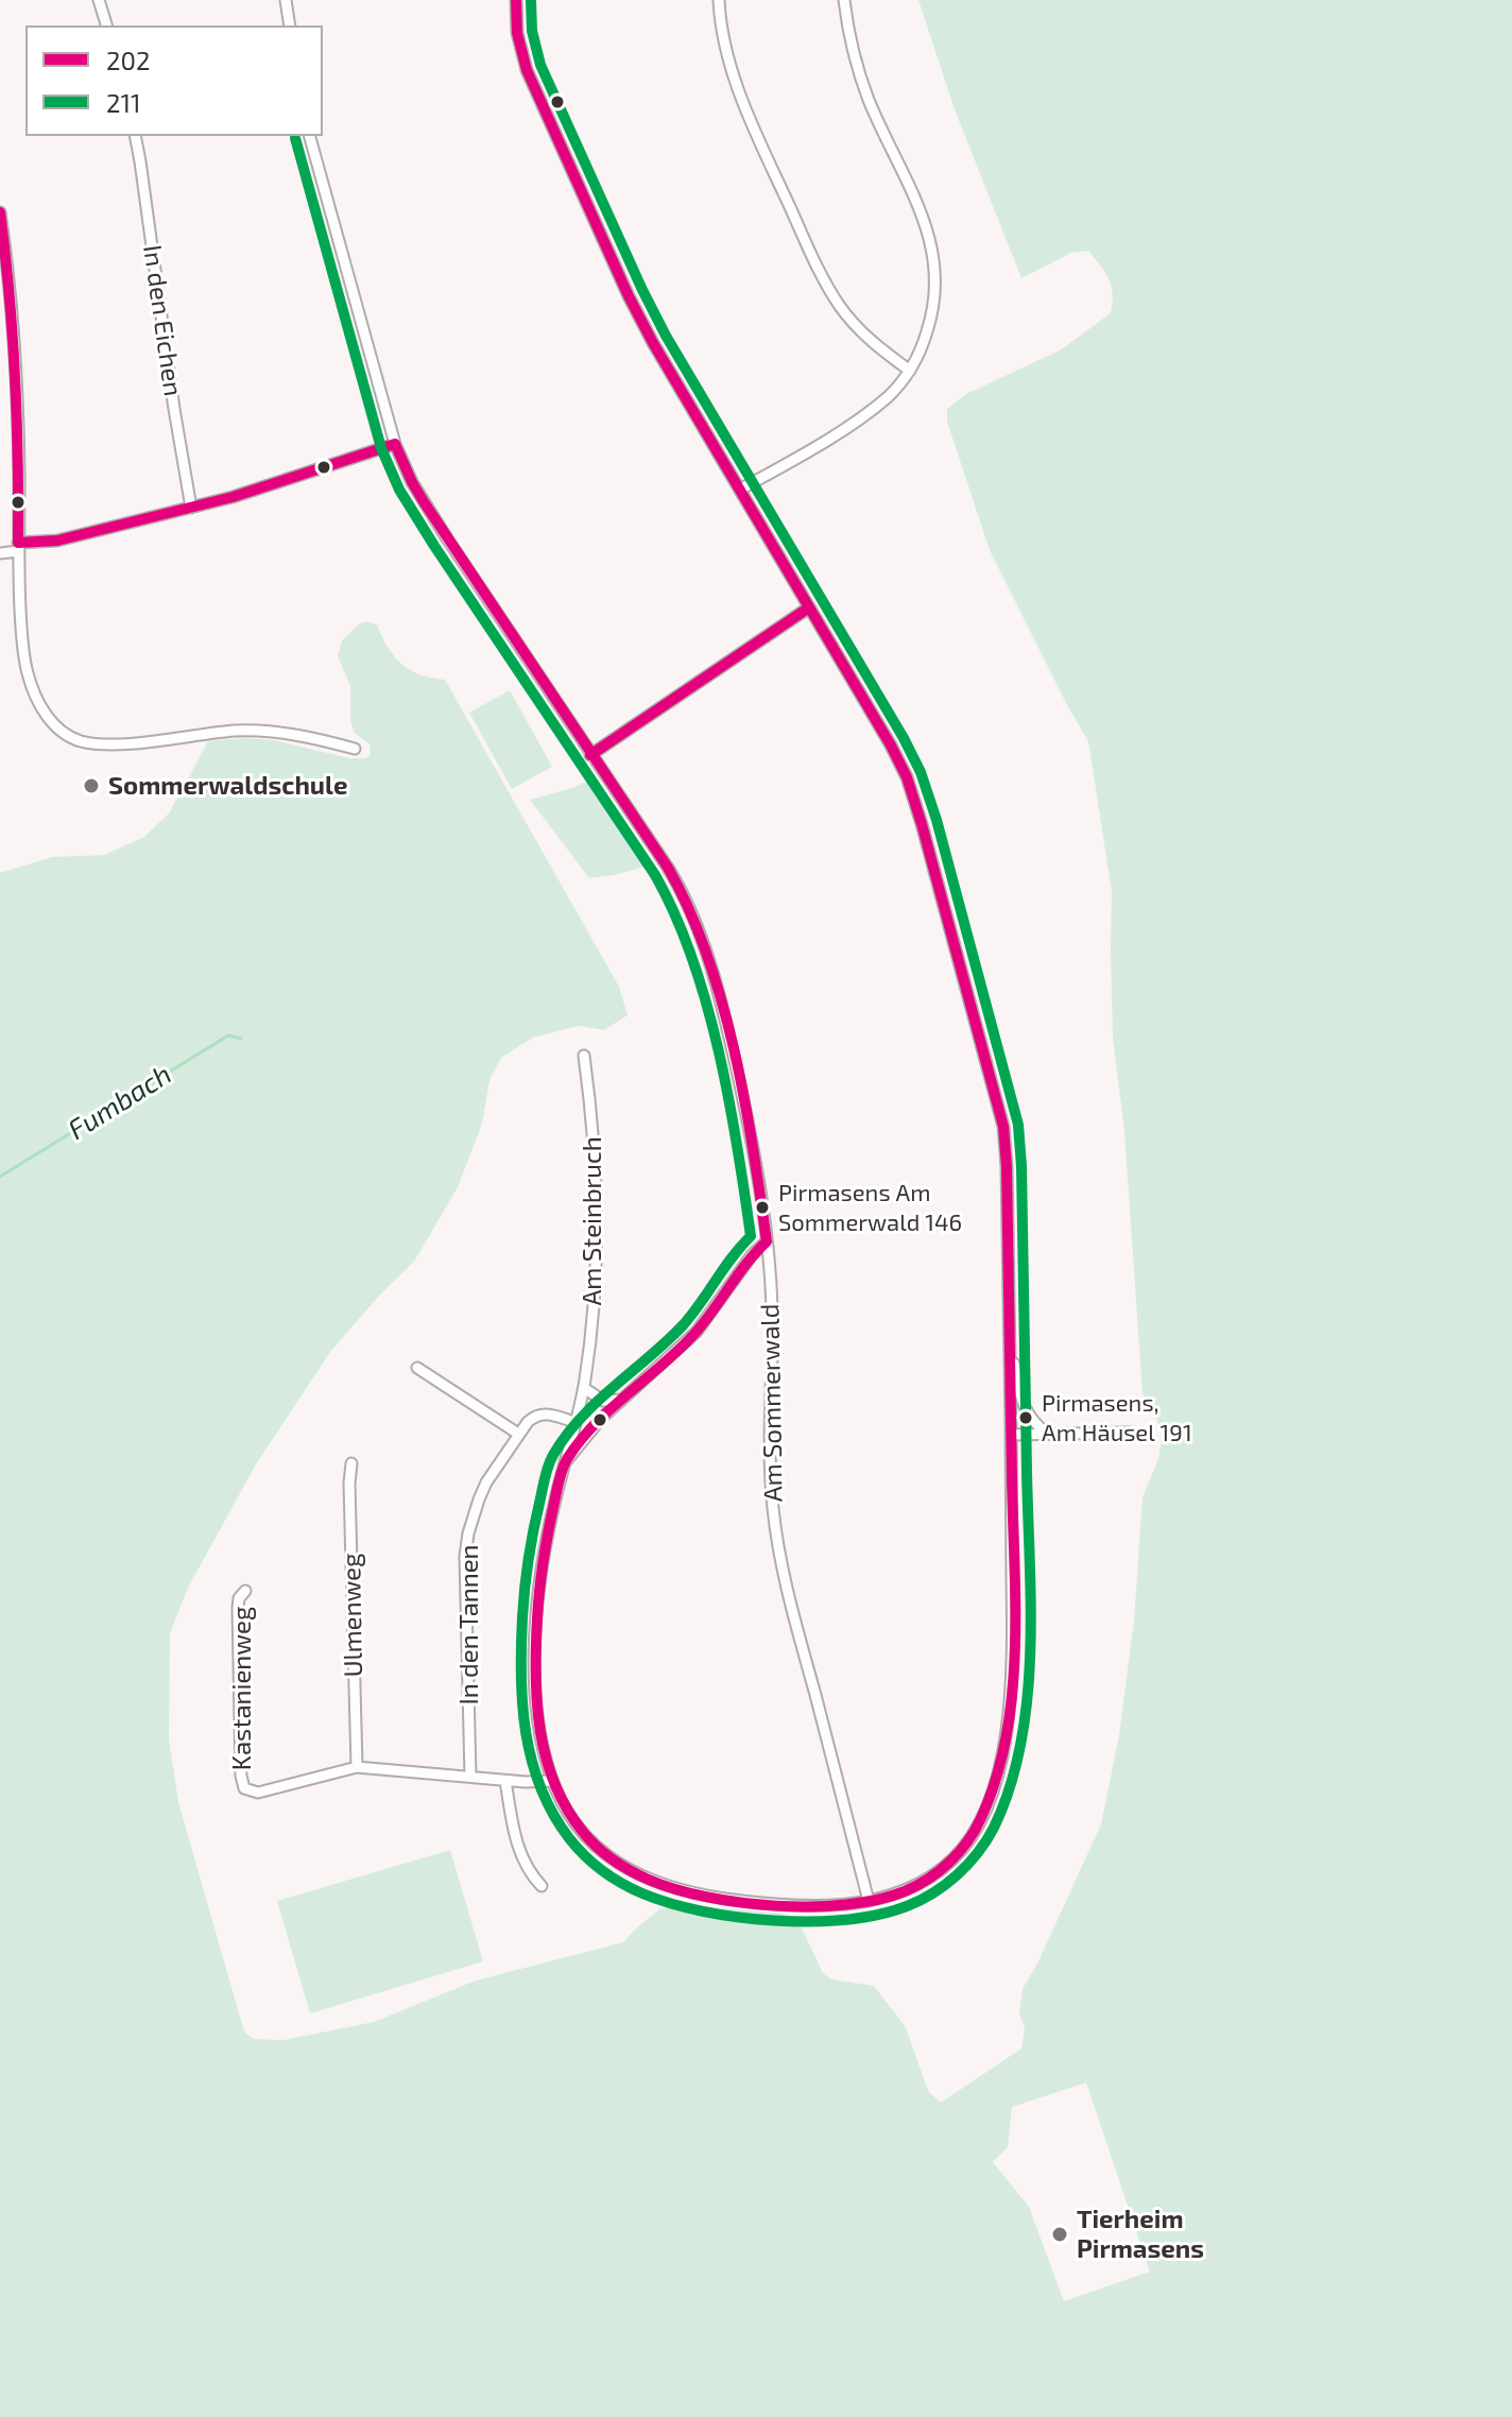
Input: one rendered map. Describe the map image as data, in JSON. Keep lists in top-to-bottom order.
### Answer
{
  "streets": {
    "street": [
      "In den Eichen",
      "Am Steinbruch",
      "Am Sommerwald",
      "Ulmenweg",
      "In den Tannen",
      "Kastanienweg"
    ]
  },
  "crossings": [
    ["Am Steinbruch", "Am Sommerwald"],
    ["Am Steinbruch", "In den Tannen"],
    ["Ulmenweg", "Kastanienweg"]
  ],
  "water": ["Fumbach"],
  "places": [
    "Sommerwaldschule",
    "Pirmasens Am Sommerwald 146",
    "Pirmasens, Am Häusel 191",
    "Tierheim Pirmasens"
  ],
  "lines": ["transit line 202", "transit line 211"],
  "legend": ["202", "211"]
}
